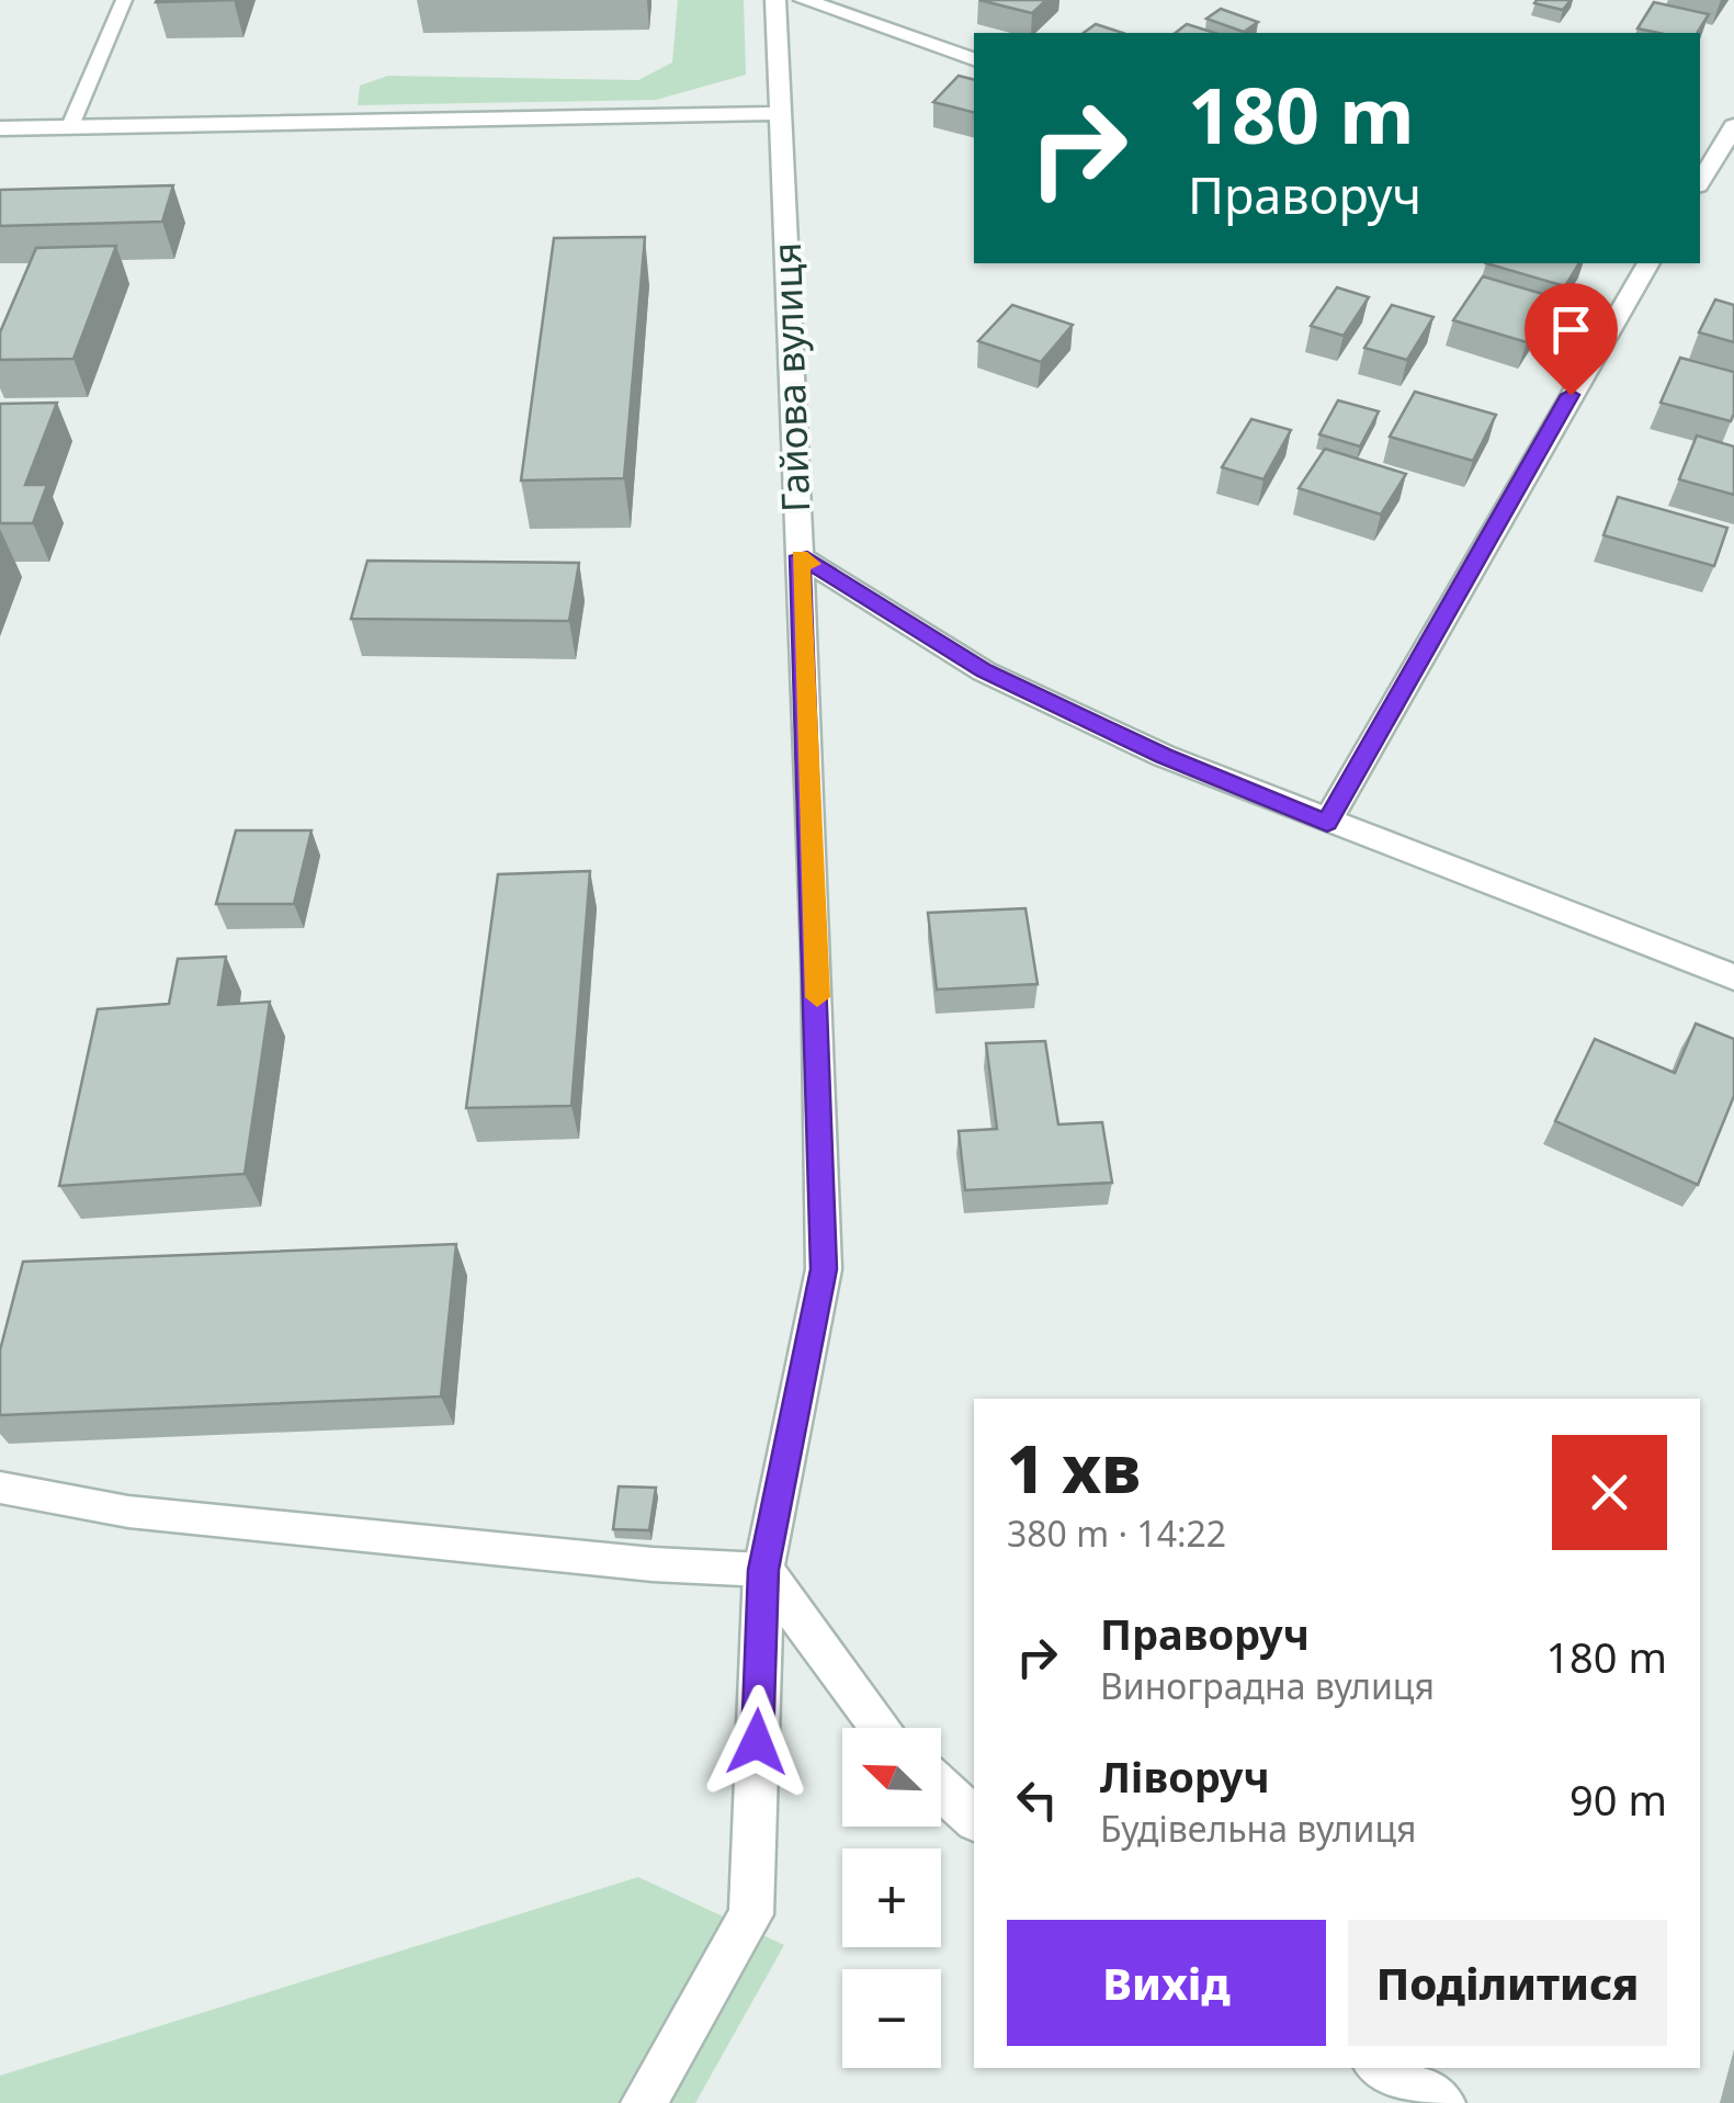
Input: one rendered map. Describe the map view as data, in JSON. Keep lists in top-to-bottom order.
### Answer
{
  "streets": {
    "street": ["Гайова вулиця"]
  },
  "north": "top left",
  "page": {
    "turn": ["180 m", "Праворуч"],
    "heading": ["1 хв", "380 m · 14:22"],
    "list": [
      {
        "name": "Праворуч",
        "note": "Виноградна вулиця",
        "value": "180 m"
      },
      {
        "name": "Ліворуч",
        "note": "Будівельна вулиця",
        "value": "90 m"
      }
    ],
    "map_buttons": ["+", "−"],
    "buttons": ["Вихід", "Поділитися"]
  }
}
